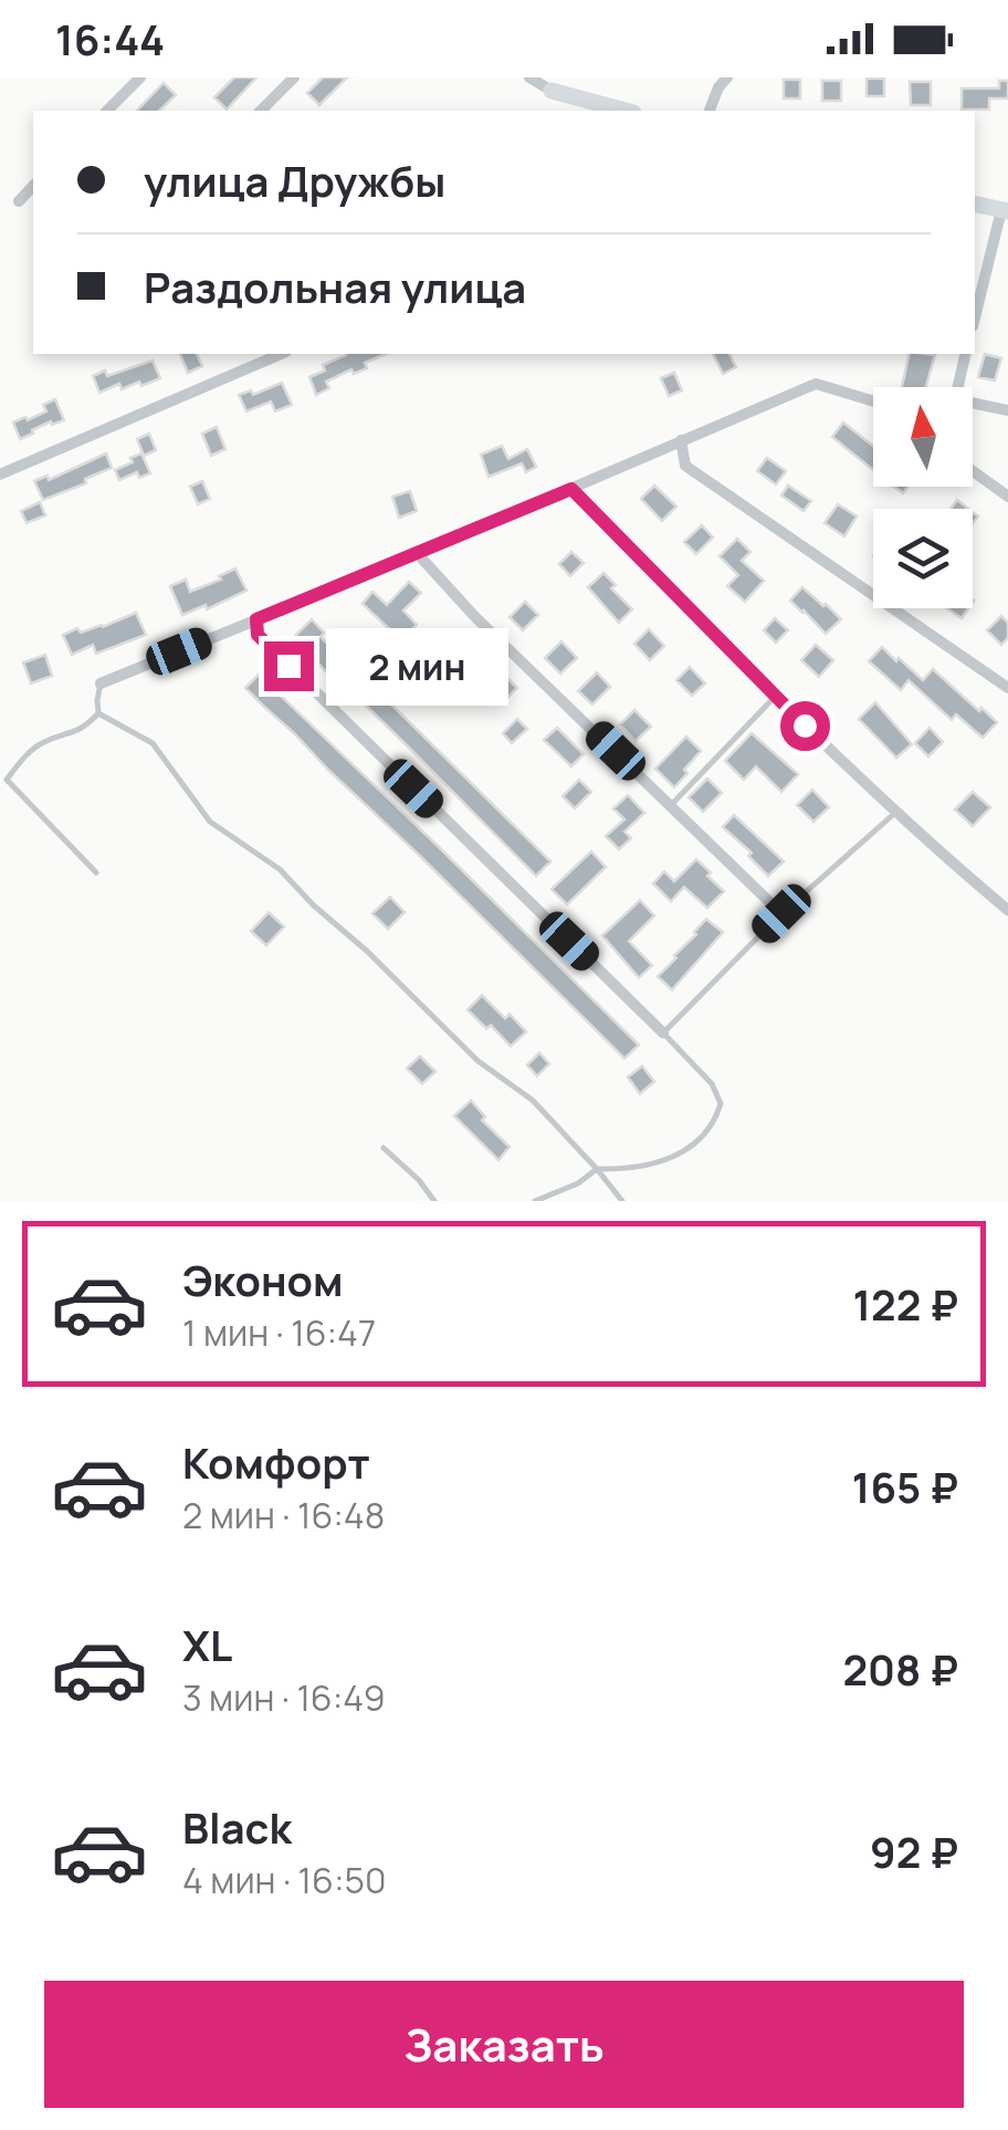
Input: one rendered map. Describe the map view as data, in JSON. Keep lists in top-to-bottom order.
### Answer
{
  "north": "top",
  "page": {
    "status": "16:44",
    "banner": ["улица Дружбы", "Раздольная улица"],
    "bubble": "2 мин",
    "list": [
      {
        "name": "Эконом",
        "note": "1 мин · 16:47",
        "value": "122 ₽"
      },
      {
        "name": "Комфорт",
        "note": "2 мин · 16:48",
        "value": "165 ₽"
      },
      {
        "name": "XL",
        "note": "3 мин · 16:49",
        "value": "208 ₽"
      },
      {
        "name": "Black",
        "note": "4 мин · 16:50",
        "value": "92 ₽"
      }
    ],
    "buttons": "Заказать"
  }
}
